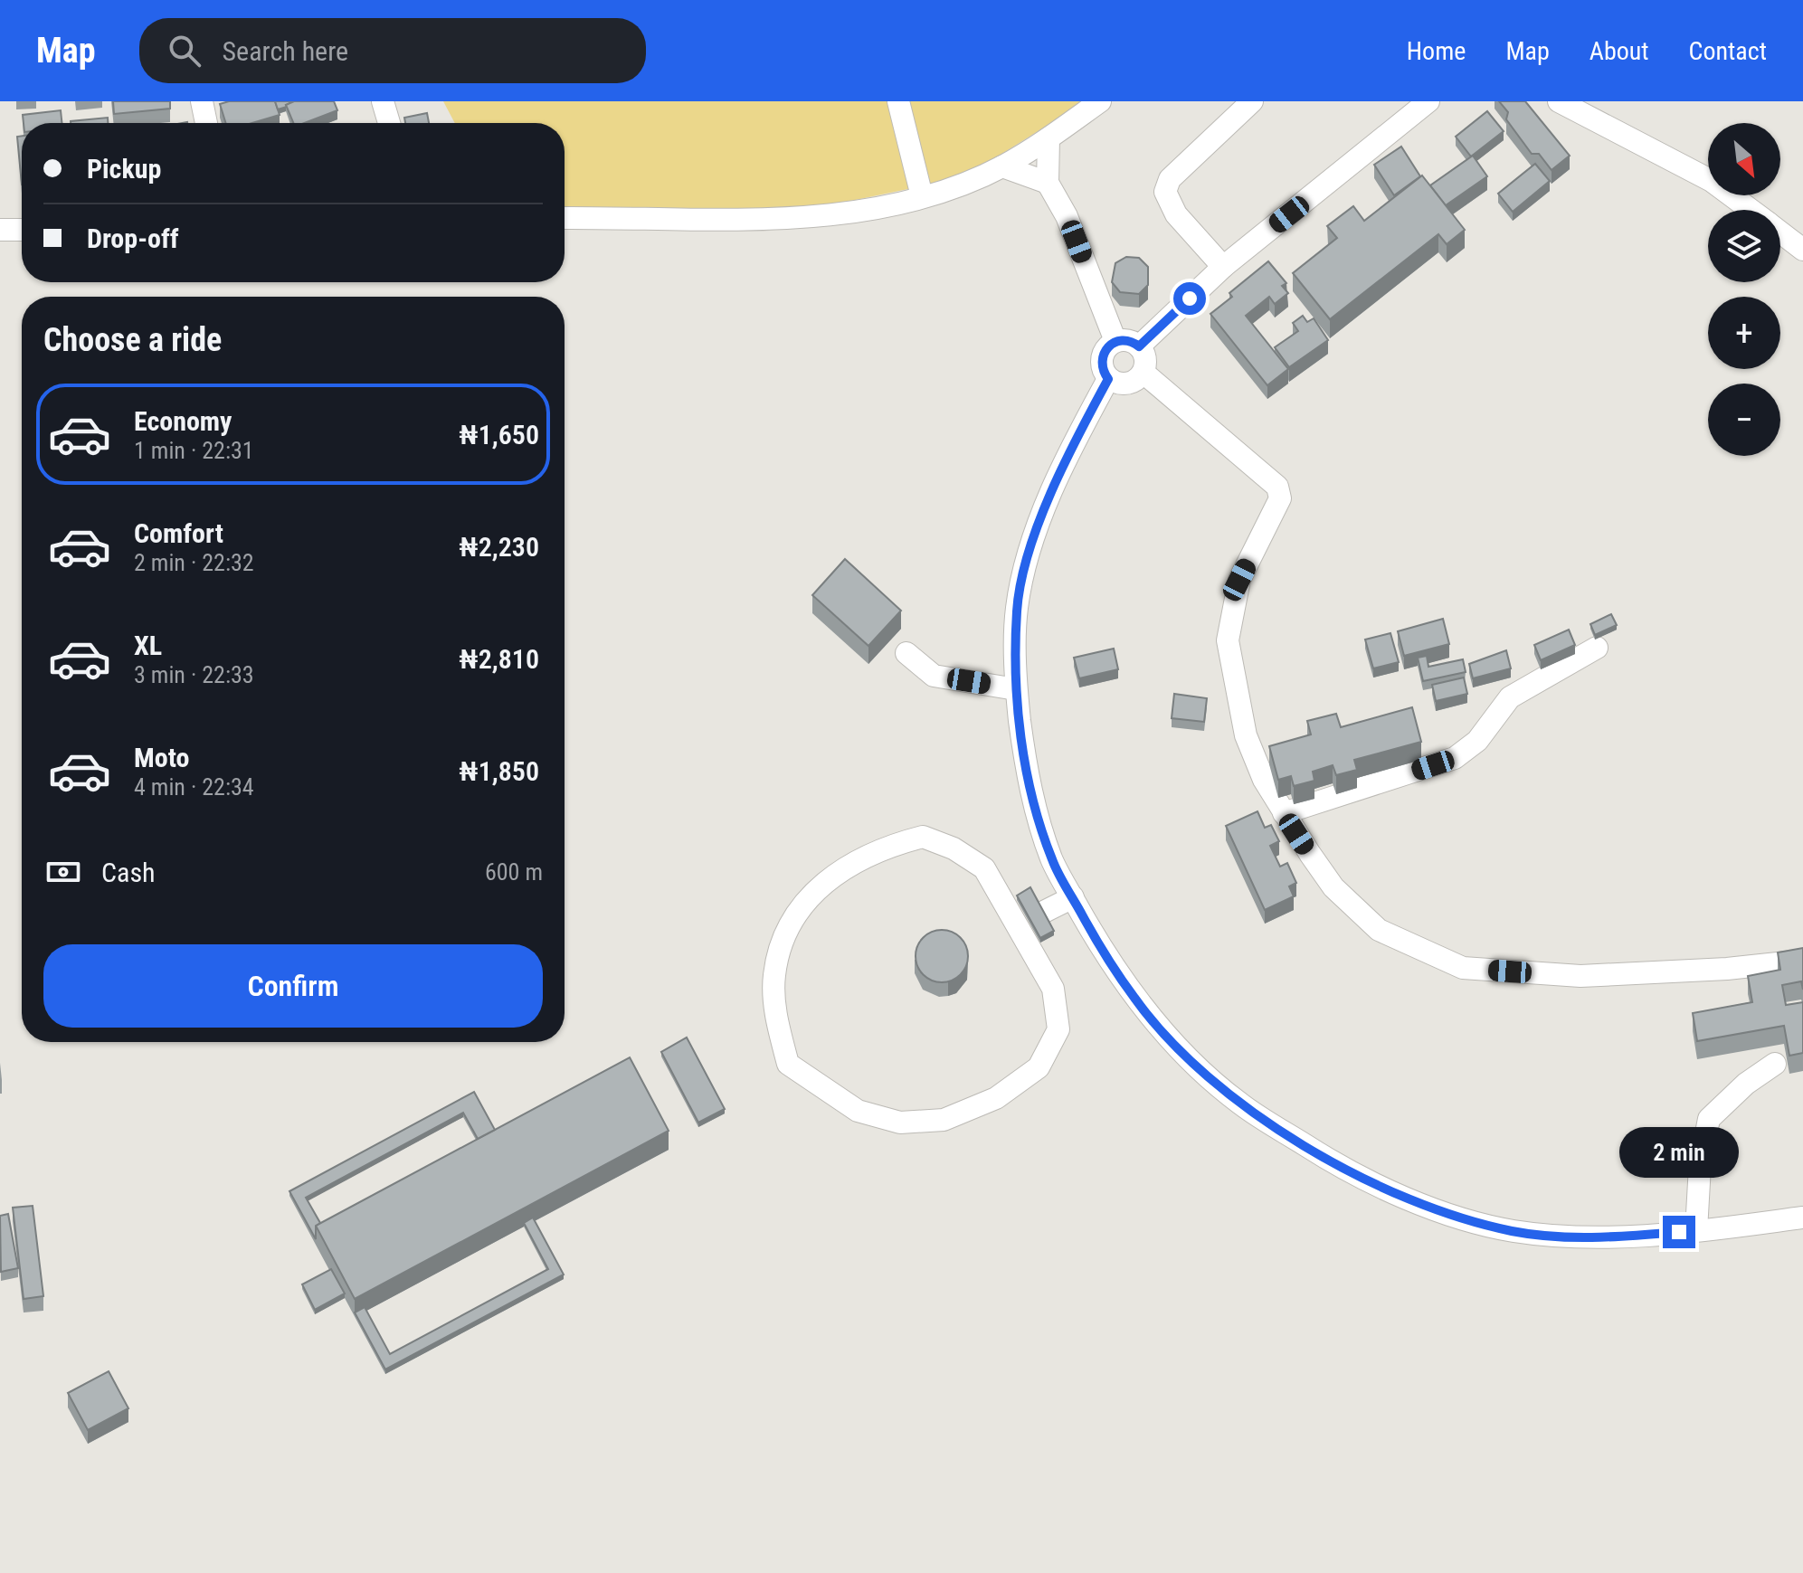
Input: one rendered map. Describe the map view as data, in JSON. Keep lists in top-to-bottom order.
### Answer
{
  "north": "bottom right",
  "page": {
    "header": "Map",
    "search": "Search here",
    "nav": [
      "Home",
      "Map",
      "About",
      "Contact"
    ],
    "map_buttons": ["+", "−"],
    "banner": ["Pickup", "Drop-off"],
    "heading": "Choose a ride",
    "list": [
      {
        "name": "Economy",
        "note": "1 min · 22:31",
        "value": "₦1,650"
      },
      {
        "name": "Comfort",
        "note": "2 min · 22:32",
        "value": "₦2,230"
      },
      {
        "name": "XL",
        "note": "3 min · 22:33",
        "value": "₦2,810"
      },
      {
        "name": "Moto",
        "note": "4 min · 22:34",
        "value": "₦1,850"
      }
    ],
    "pay": ["Cash", "600 m"],
    "buttons": "Confirm",
    "bubble": "2 min"
  }
}
